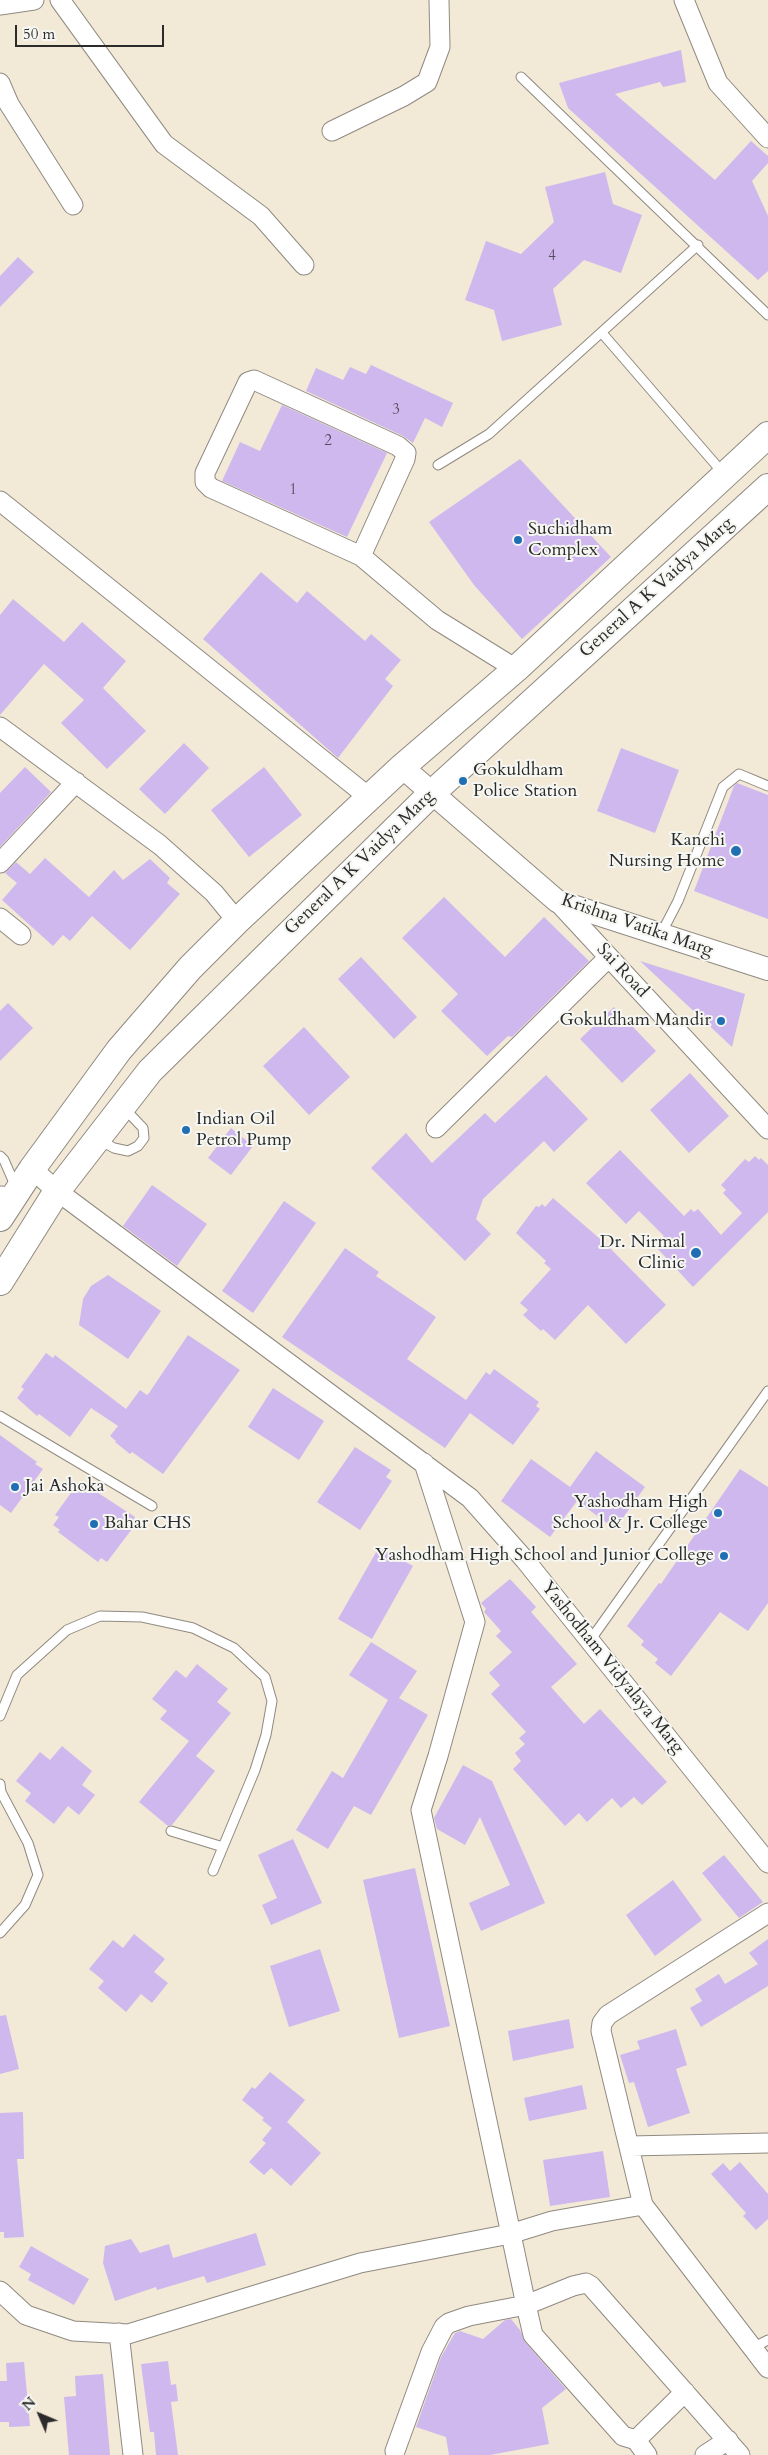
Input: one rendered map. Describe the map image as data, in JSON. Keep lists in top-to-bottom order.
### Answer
{
  "streets": {
    "main road": ["General A K Vaidya Marg"],
    "street": ["Krishna Vatika Marg", "Sai Road", "Yashodham Vidyalaya Marg"]
  },
  "crossings": [
    ["General A K Vaidya Marg", "Krishna Vatika Marg"],
    ["General A K Vaidya Marg", "Yashodham Vidyalaya Marg"],
    ["Krishna Vatika Marg", "Sai Road"]
  ],
  "places": [
    "Suchidham Complex",
    "Gokuldham Police Station",
    "Kanchi Nursing Home",
    "Gokuldham Mandir",
    "Indian Oil Petrol Pump",
    "Dr. Nirmal Clinic",
    "Jai Ashoka",
    "Yashodham High School & Jr. College",
    "Bahar CHS",
    "Yashodham High School and Junior College"
  ],
  "house_numbers": [
    "4",
    "3",
    "2",
    "1"
  ],
  "scale_bar": "50 m",
  "north": "top left"
}
